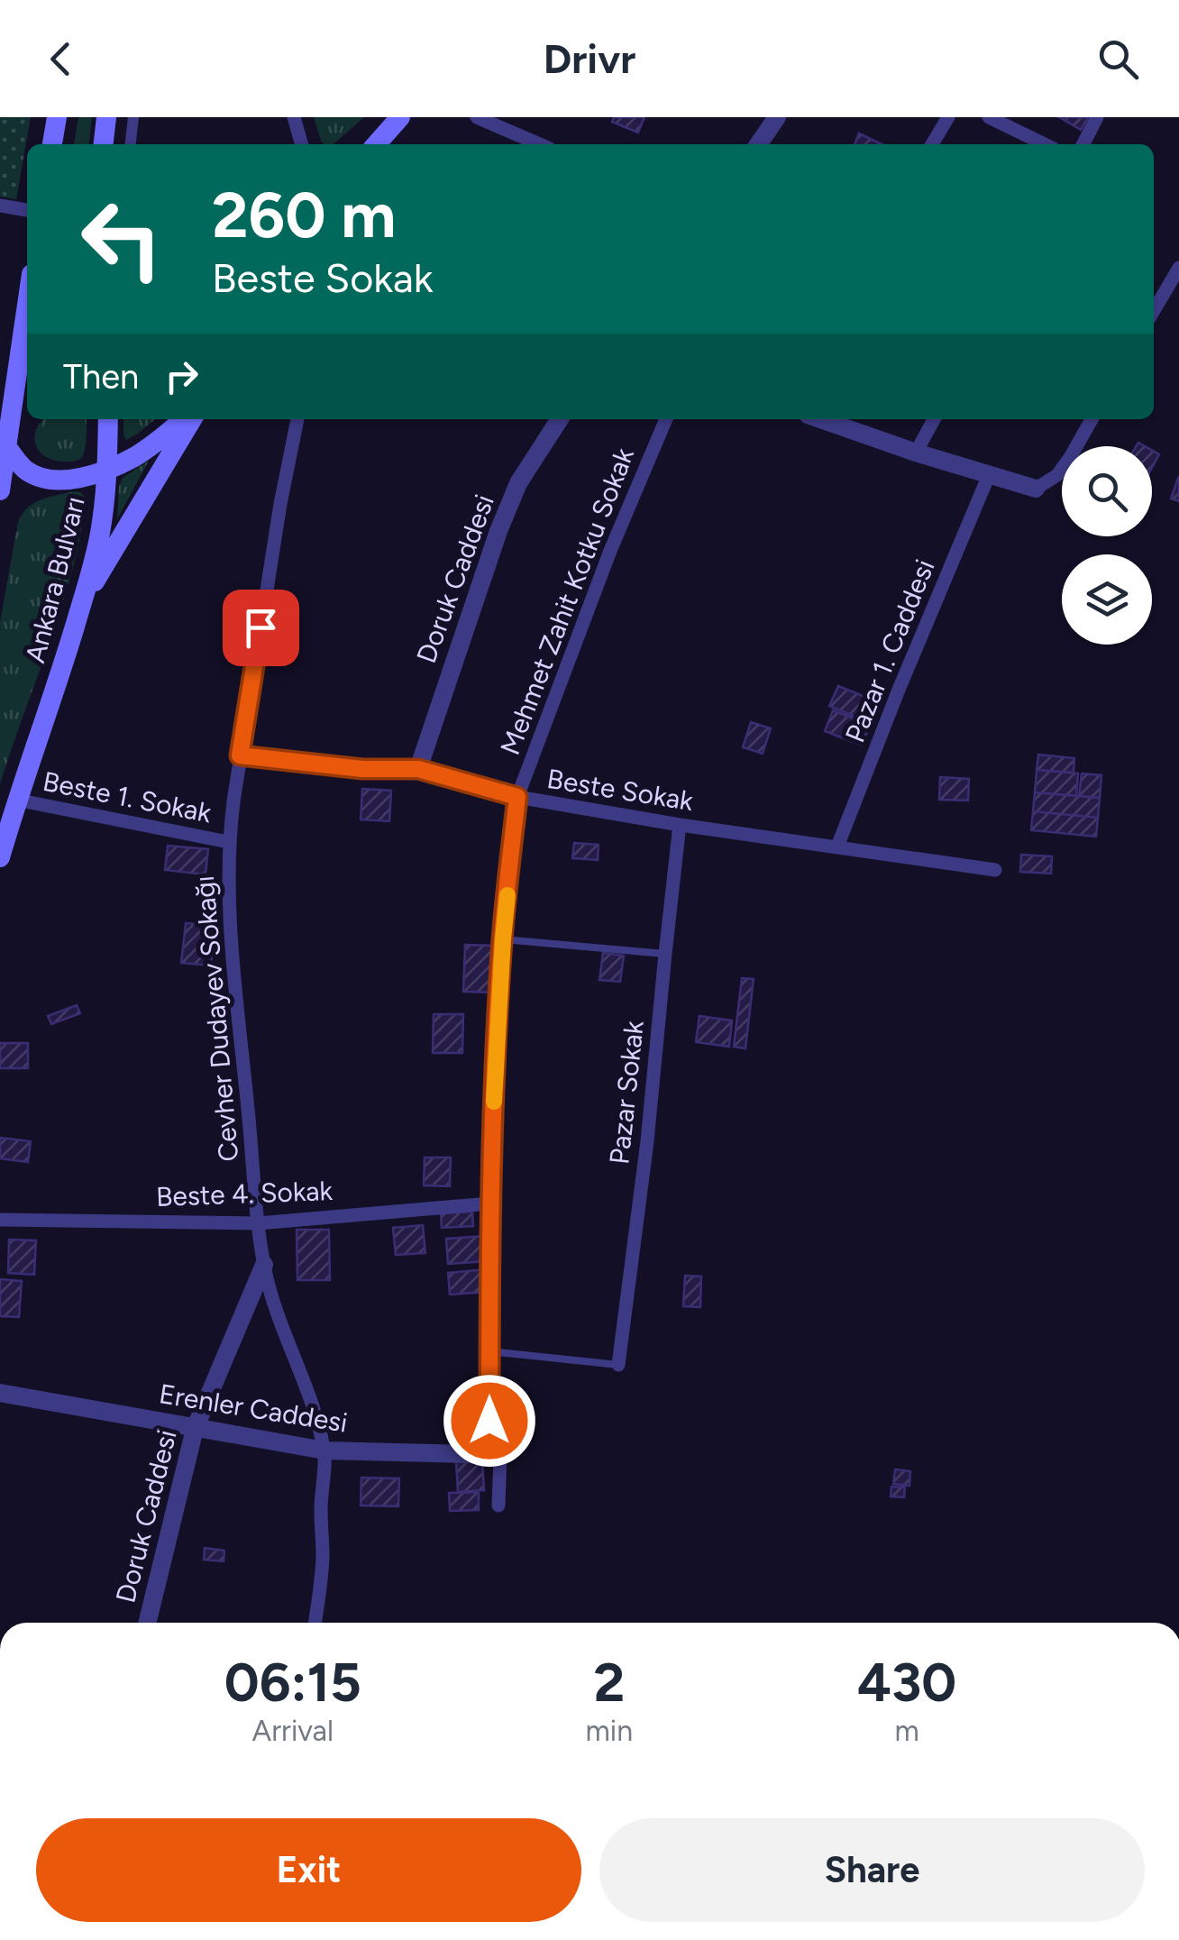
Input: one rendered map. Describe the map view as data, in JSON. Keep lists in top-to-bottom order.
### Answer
{
  "streets": {
    "main road": ["Ankara Bulvarı"],
    "street": [
      "Doruk Caddesi",
      "Mehmet Zahit Kotku Sokak",
      "Pazar 1. Caddesi",
      "Beste Sokak",
      "Beste 1. Sokak",
      "Cevher Dudayev Sokağı",
      "Pazar Sokak",
      "Beste 4. Sokak",
      "Erenler Caddesi"
    ]
  },
  "crossings": [
    ["Doruk Caddesi", "Beste Sokak"],
    ["Doruk Caddesi", "Cevher Dudayev Sokağı"],
    ["Doruk Caddesi", "Erenler Caddesi"],
    ["Ankara Bulvarı", "Beste 1. Sokak"],
    ["Mehmet Zahit Kotku Sokak", "Beste Sokak"],
    ["Mehmet Zahit Kotku Sokak", "Beste 4. Sokak"],
    ["Mehmet Zahit Kotku Sokak", "Erenler Caddesi"],
    ["Pazar 1. Caddesi", "Beste Sokak"],
    ["Beste Sokak", "Cevher Dudayev Sokağı"],
    ["Beste Sokak", "Pazar Sokak"],
    ["Beste 1. Sokak", "Cevher Dudayev Sokağı"],
    ["Cevher Dudayev Sokağı", "Beste 4. Sokak"],
    ["Cevher Dudayev Sokağı", "Erenler Caddesi"]
  ],
  "page": {
    "header": "Drivr",
    "turn": ["260 m", "Beste Sokak"],
    "then": "Then",
    "eta": [
      "06:15",
      "Arrival",
      "2",
      "min",
      "430",
      "m"
    ],
    "buttons": ["Exit", "Share"]
  }
}
